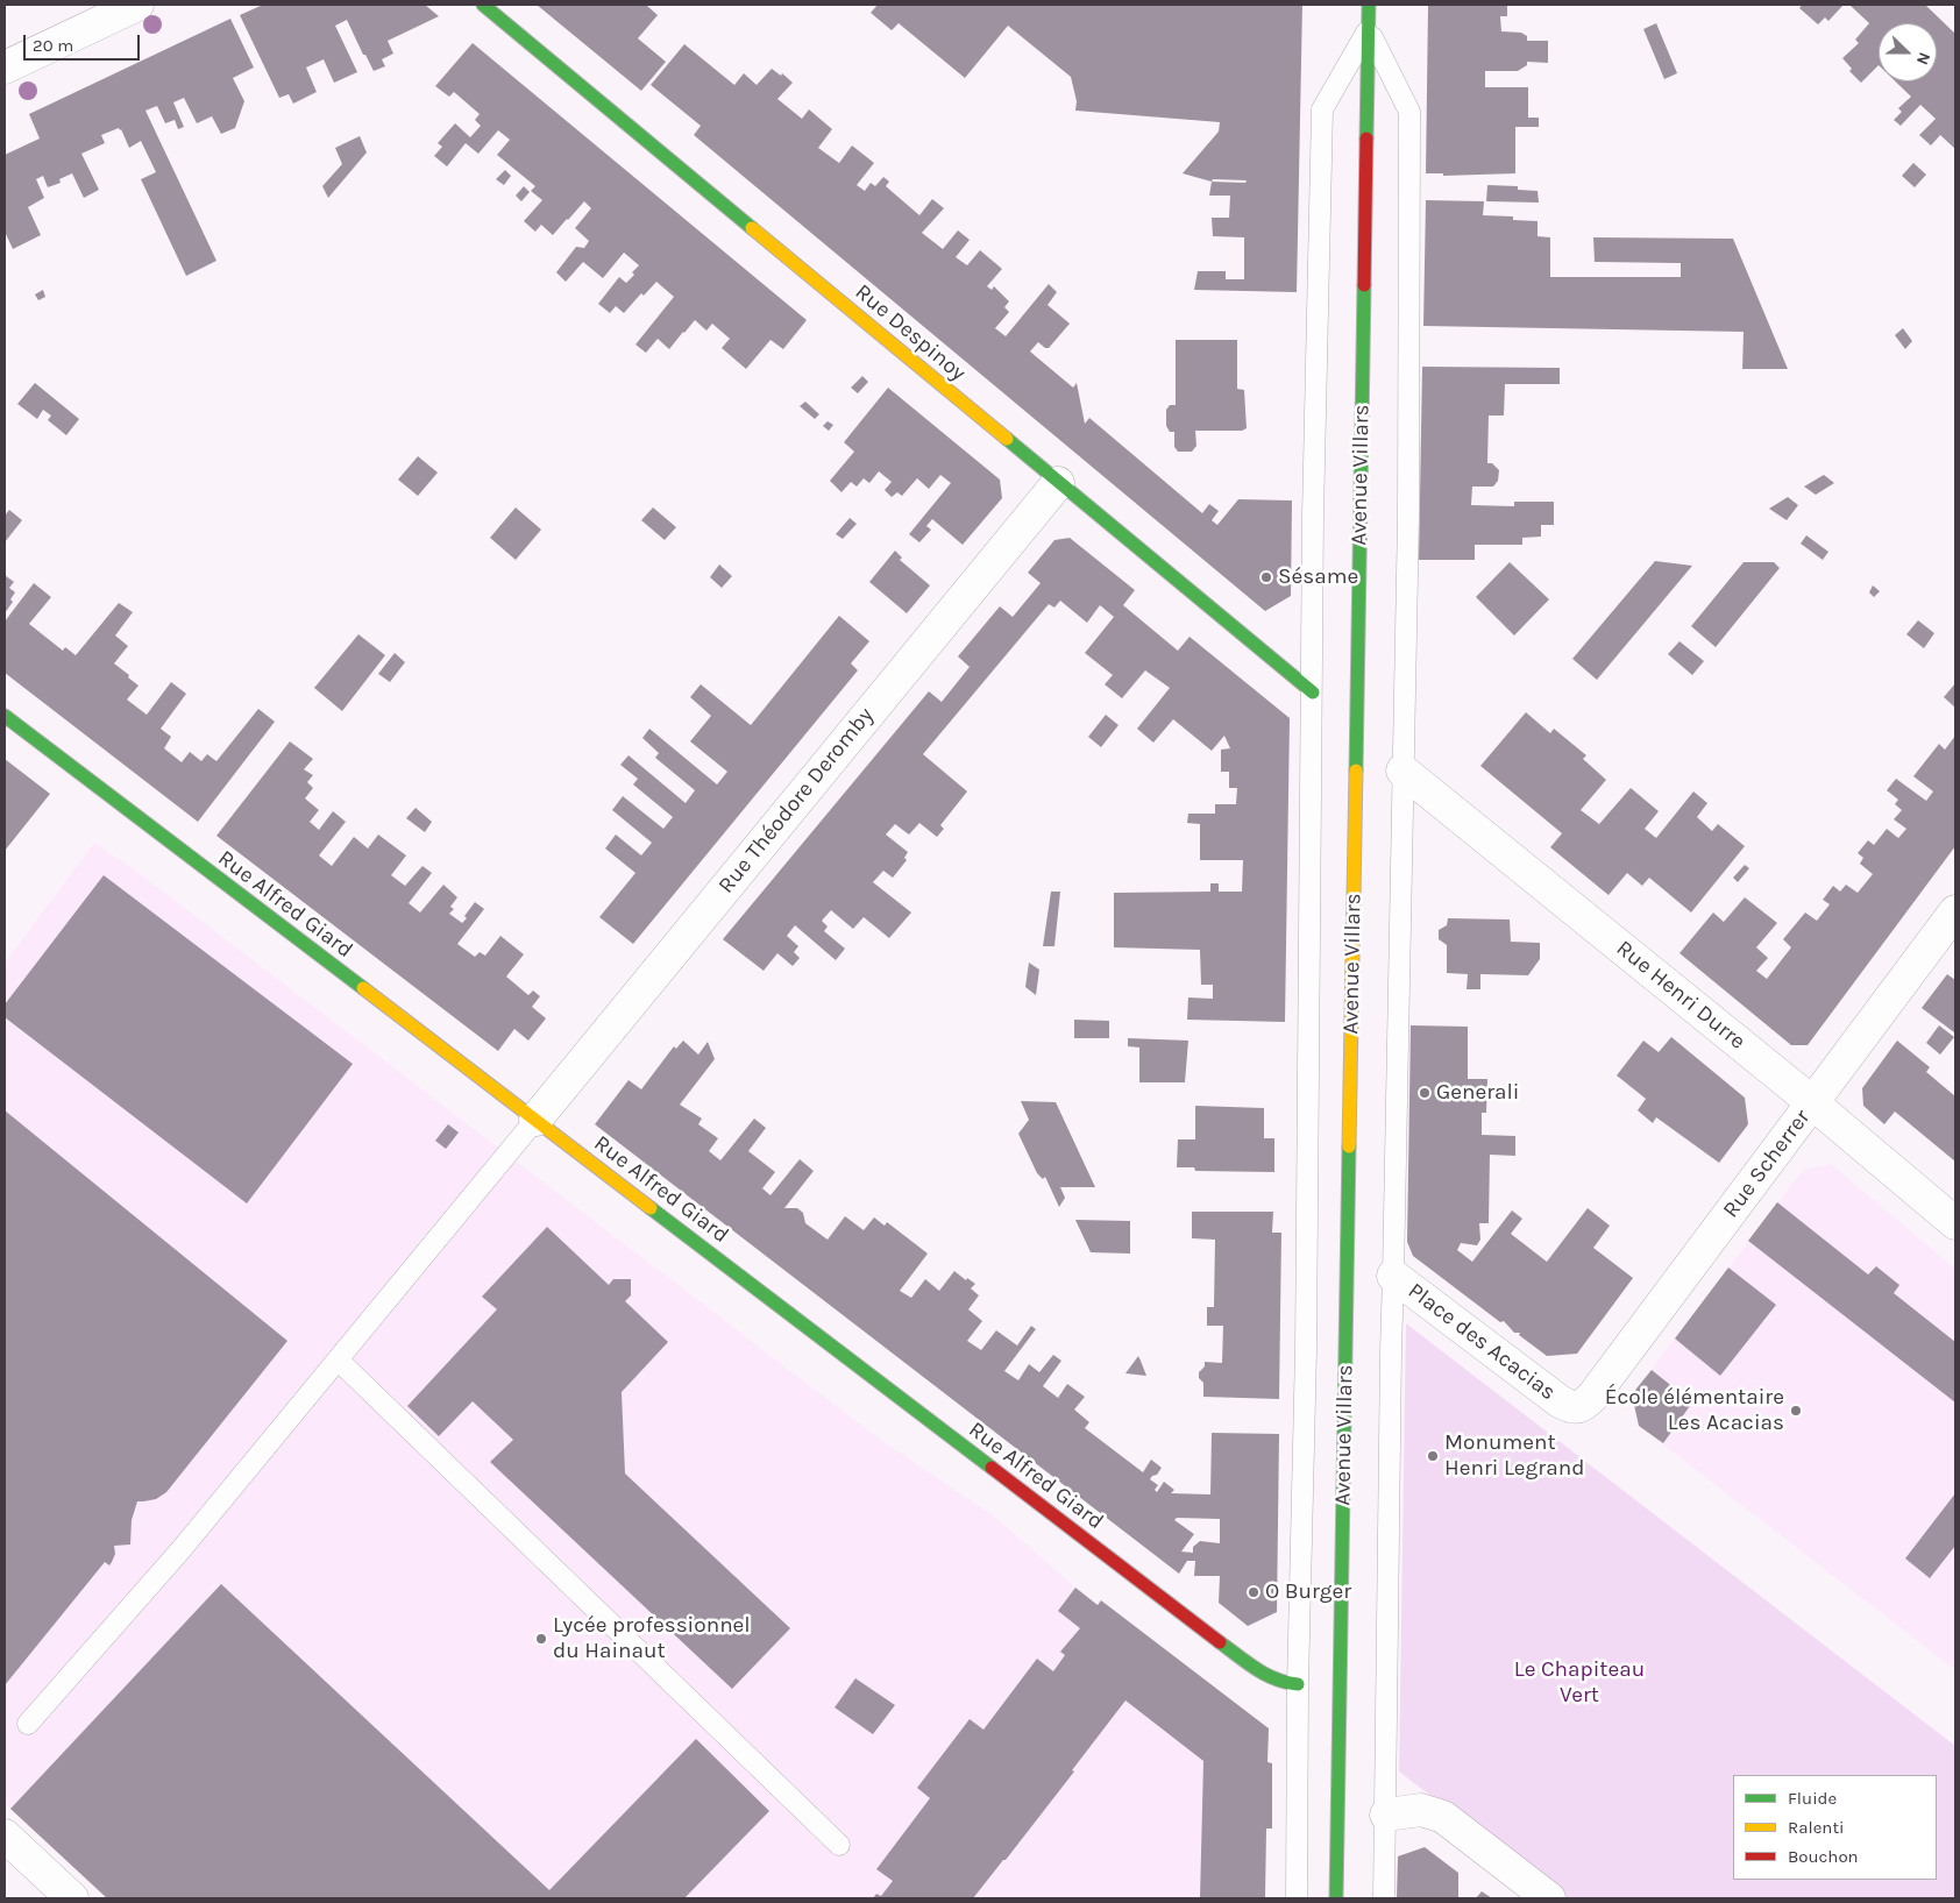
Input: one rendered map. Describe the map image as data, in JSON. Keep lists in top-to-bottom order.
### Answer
{
  "streets": {
    "street": [
      "Rue Despinoy",
      "Avenue Villars",
      "Rue Théodore Deromby",
      "Rue Alfred Giard",
      "Rue Henri Durre",
      "Rue Scherrer",
      "Place des Acacias"
    ]
  },
  "crossings": [
    ["Rue Despinoy", "Avenue Villars"],
    ["Rue Despinoy", "Rue Théodore Deromby"],
    ["Avenue Villars", "Rue Alfred Giard"],
    ["Rue Théodore Deromby", "Rue Alfred Giard"],
    ["Rue Henri Durre", "Rue Scherrer"],
    ["Rue Scherrer", "Place des Acacias"]
  ],
  "parks": ["Le Chapiteau Vert"],
  "places": [
    "Sésame",
    "Generali",
    "École élémentaire Les Acacias",
    "Monument Henri Legrand",
    "O Burger",
    "Lycée professionnel du Hainaut"
  ],
  "legend": ["Fluide", "Ralenti", "Bouchon"],
  "scale_bar": "20 m",
  "north": "right"
}
